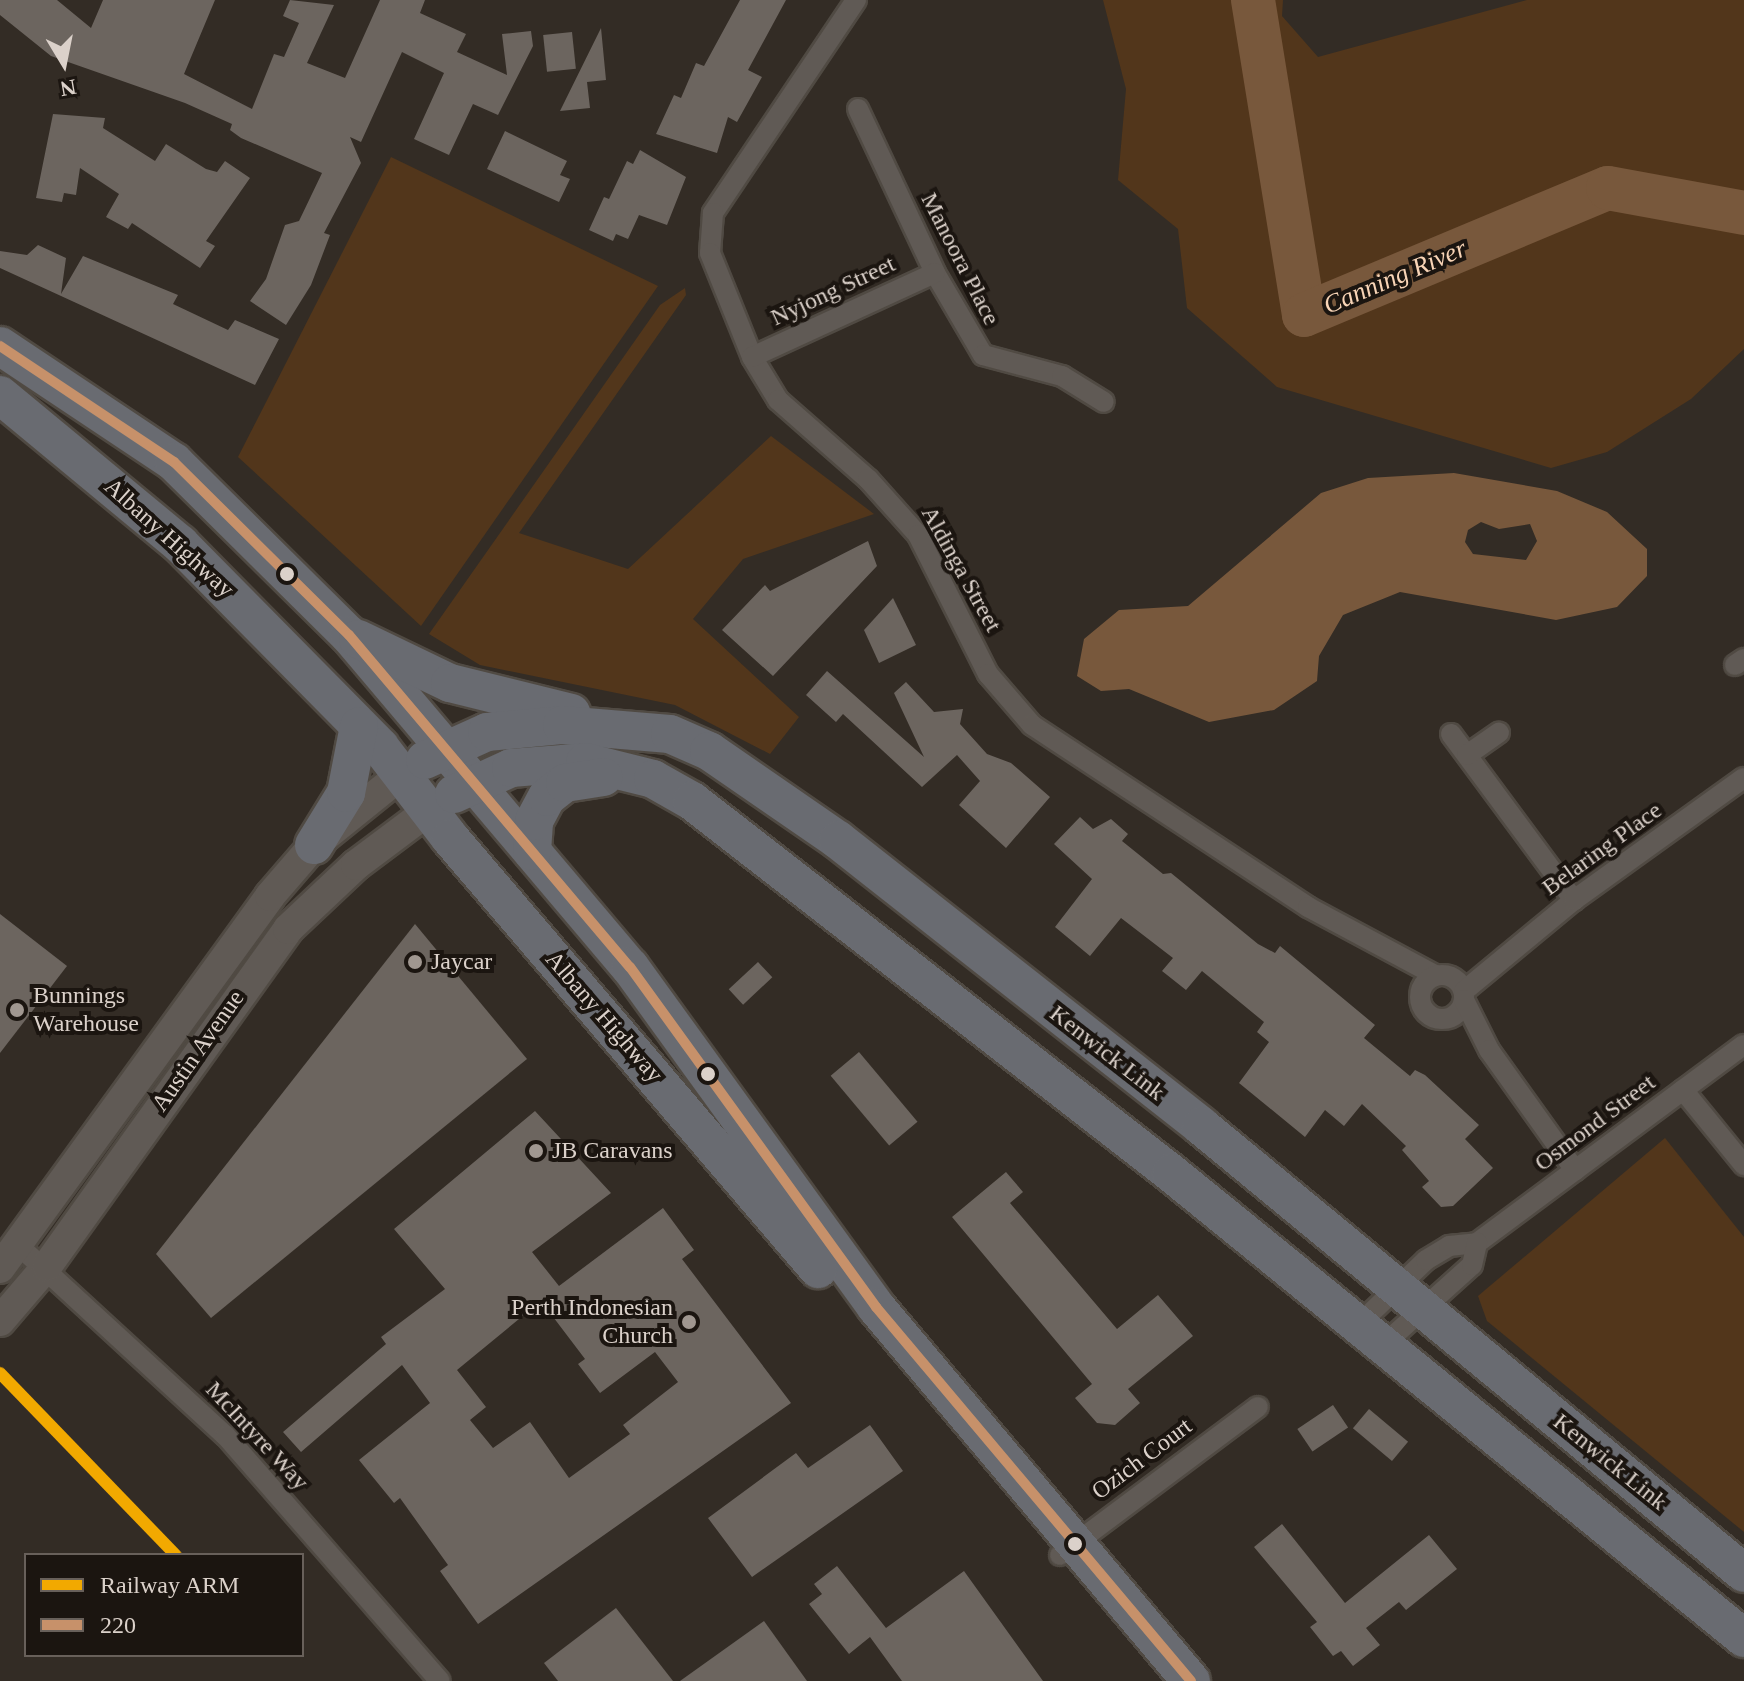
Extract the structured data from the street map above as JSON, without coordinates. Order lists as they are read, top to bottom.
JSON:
{
  "streets": {
    "highway": ["Albany Highway", "Kenwick Link"],
    "main road": ["Austin Avenue"],
    "street": [
      "Manoora Place",
      "Nyjong Street",
      "Aldinga Street",
      "Belaring Place",
      "Osmond Street",
      "McIntyre Way",
      "Ozich Court"
    ]
  },
  "crossings": [
    ["Manoora Place", "Nyjong Street"],
    ["Nyjong Street", "Aldinga Street"],
    ["Albany Highway", "Austin Avenue"],
    ["Albany Highway", "Kenwick Link"],
    ["Albany Highway", "Ozich Court"],
    ["Aldinga Street", "Belaring Place"],
    ["Austin Avenue", "Kenwick Link"],
    ["Austin Avenue", "McIntyre Way"],
    ["Kenwick Link", "Osmond Street"]
  ],
  "water": ["Canning River"],
  "places": [
    "Jaycar",
    "Bunnings Warehouse",
    "JB Caravans",
    "Perth Indonesian Church"
  ],
  "lines": ["transit line 220", "rail line ARM"],
  "legend": ["Railway ARM", "220"],
  "north": "bottom"
}
